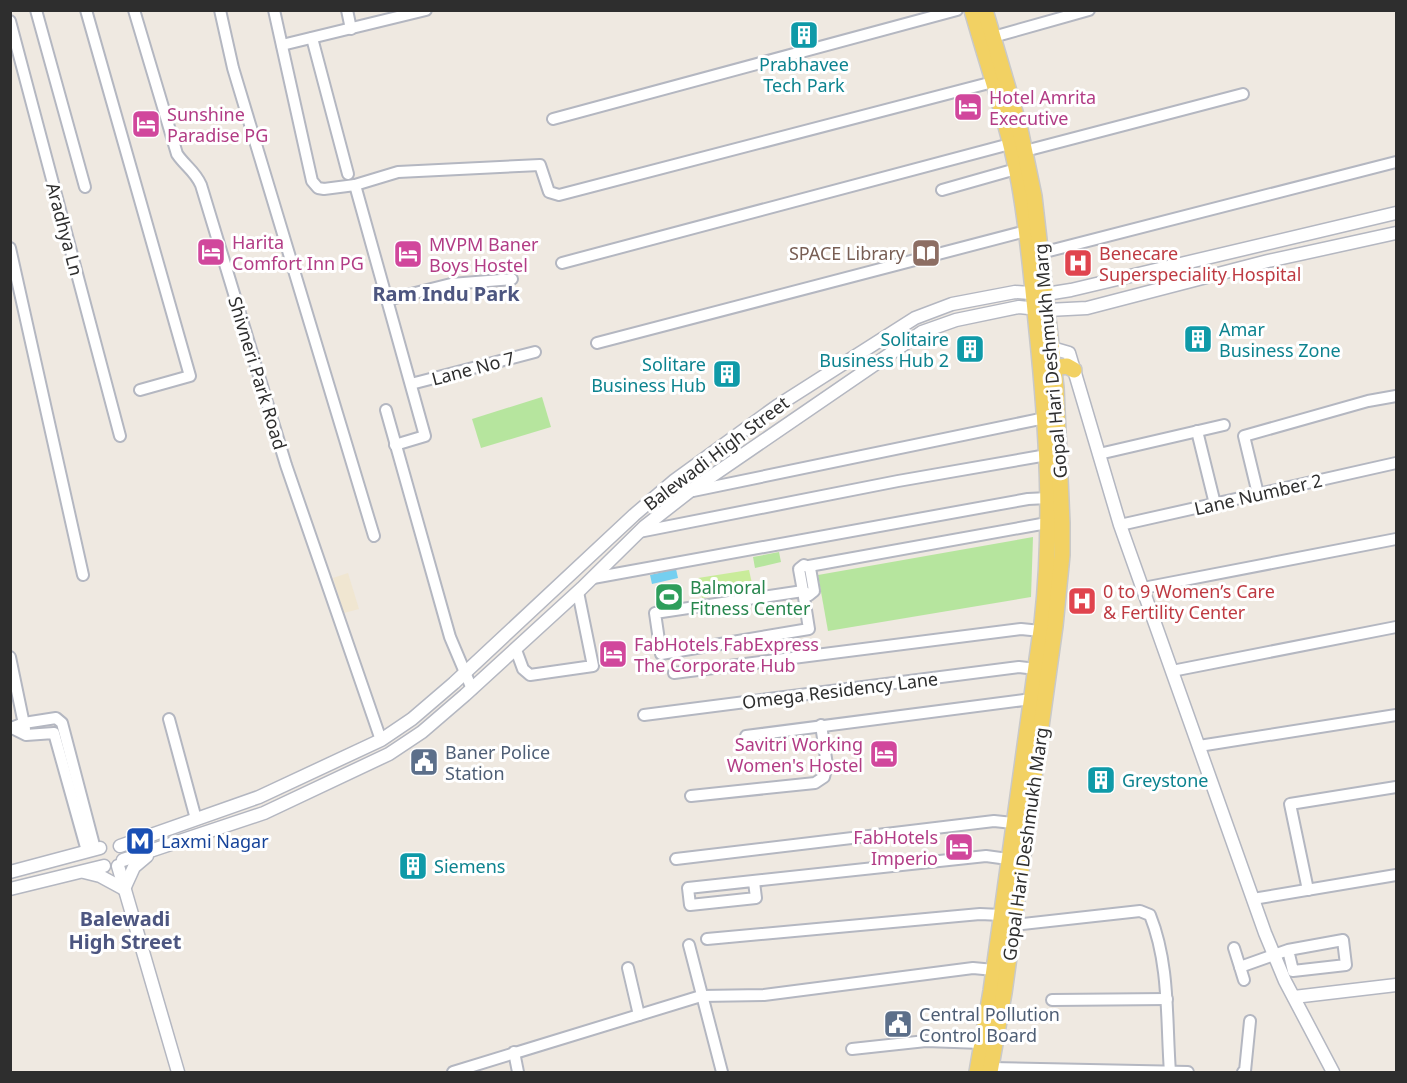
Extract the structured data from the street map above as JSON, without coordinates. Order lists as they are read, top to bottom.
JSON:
{
  "streets": {
    "main road": ["Gopal Hari Deshmukh Marg"],
    "street": [
      "Aradhya Ln",
      "Lane No 7",
      "Shivneri Park Road",
      "Balewadi High Street",
      "Lane Number 2",
      "Omega Residency Lane"
    ]
  },
  "crossings": [
    ["Gopal Hari Deshmukh Marg", "Balewadi High Street"],
    ["Gopal Hari Deshmukh Marg", "Omega Residency Lane"],
    ["Shivneri Park Road", "Balewadi High Street"]
  ],
  "districts": ["Ram Indu Park", "Balewadi High Street"],
  "places": {
    "building": [
      "Prabhavee Tech Park",
      "Amar Business Zone",
      "Solitaire Business Hub 2",
      "Solitare Business Hub",
      "Greystone",
      "Siemens"
    ],
    "hotel": [
      "Hotel Amrita Executive",
      "Sunshine Paradise PG",
      "Harita Comfort Inn PG",
      "MVPM Baner Boys Hostel",
      "FabHotels FabExpress The Corporate Hub",
      "Savitri Working Women's Hostel",
      "FabHotels Imperio"
    ],
    "library": ["SPACE Library"],
    "hospital": ["Benecare Superspeciality Hospital", "0 to 9 Women’s Care & Fertility Center"],
    "sports": ["Balmoral Fitness Center"],
    "public building": ["Baner Police Station", "Central Pollution Control Board"],
    "metro station": ["Laxmi Nagar"]
  }
}
